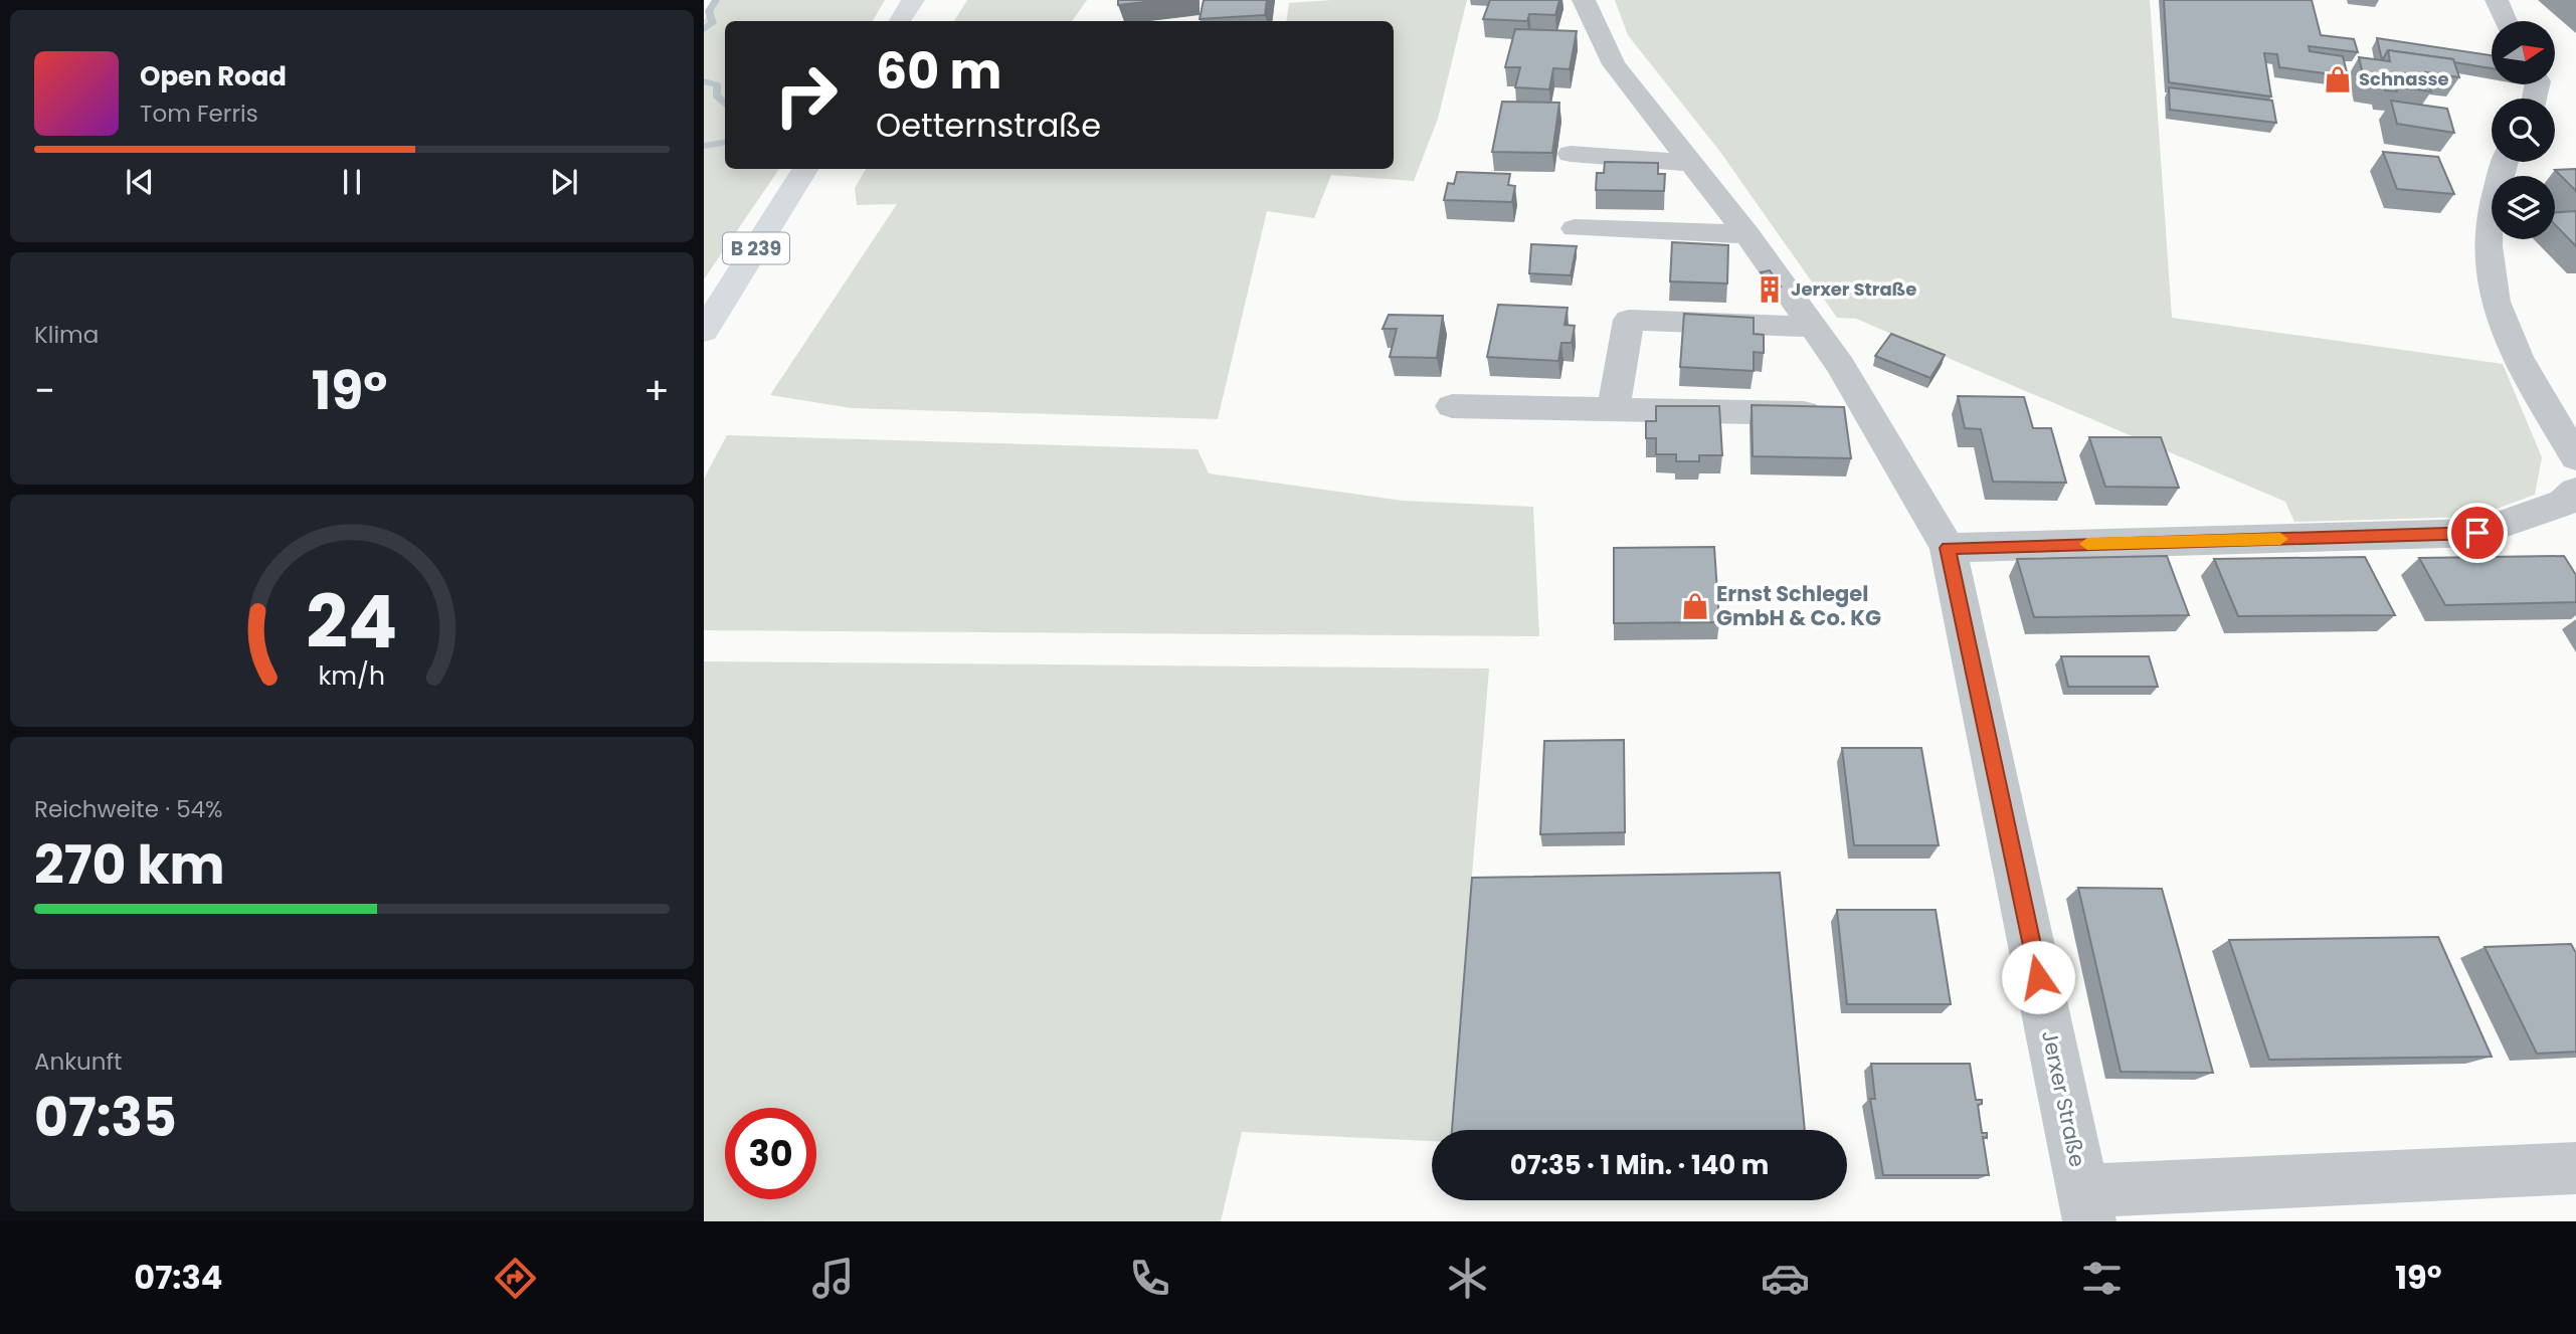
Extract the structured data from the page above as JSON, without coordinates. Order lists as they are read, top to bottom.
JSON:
{
  "streets": {
    "main road": ["B 239"],
    "street": ["Jerxer Straße"]
  },
  "places": {
    "shop": ["Schnasse", "Ernst Schlegel GmbH & Co. KG"],
    "building": ["Jerxer Straße"]
  },
  "north": "right",
  "page": {
    "turn": ["60 m", "Oetternstraße"],
    "song": ["Open Road", "Tom Ferris"],
    "tile": [
      "Klima",
      ["Reichweite · 54%", "270 km"],
      ["Ankunft", "07:35"]
    ],
    "heat": ["−", "19°", "+"],
    "limit": "30",
    "trip": "07:35 · 1 Min. · 140 m",
    "tabs": ["07:34", "19°"],
    "gauge": ["24", "km/h"]
  }
}
